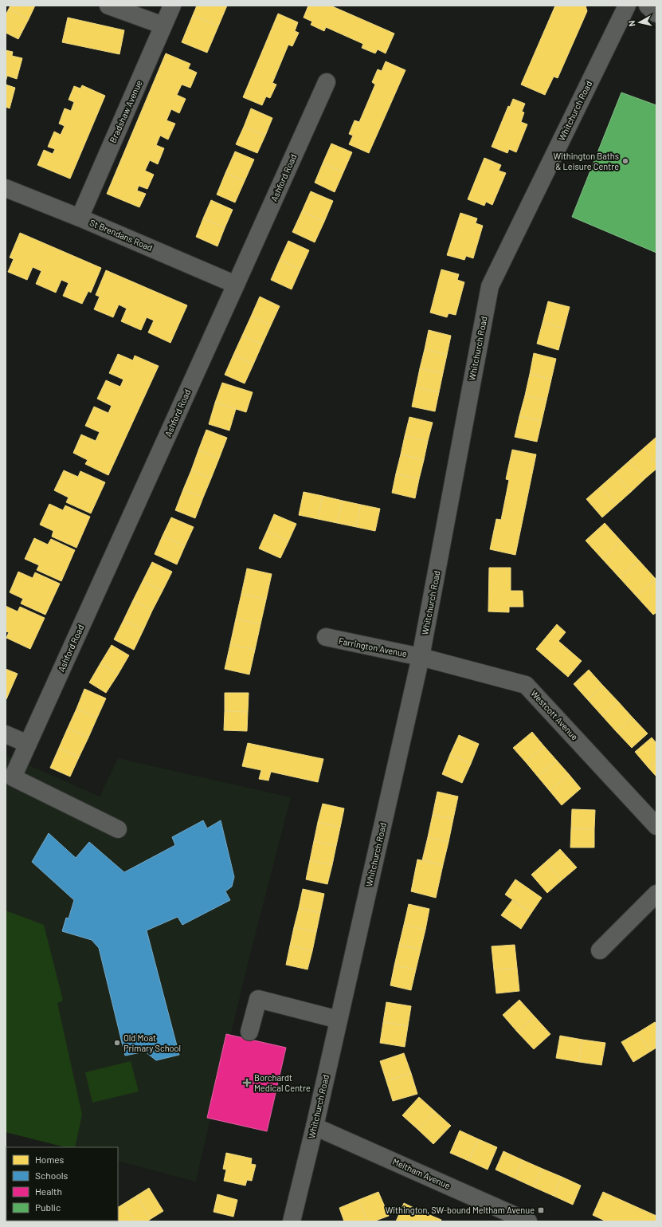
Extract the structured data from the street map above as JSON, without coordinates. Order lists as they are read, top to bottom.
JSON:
{
  "streets": {
    "street": [
      "Whitchurch Road",
      "Bradshaw Avenue",
      "Ashford Road",
      "St Brendans Road",
      "Farrington Avenue",
      "Westcott Avenue",
      "Meltham Avenue"
    ]
  },
  "crossings": [
    ["Whitchurch Road", "Farrington Avenue"],
    ["Whitchurch Road", "Westcott Avenue"],
    ["Whitchurch Road", "Meltham Avenue"],
    ["Bradshaw Avenue", "St Brendans Road"],
    ["Ashford Road", "St Brendans Road"],
    ["Farrington Avenue", "Westcott Avenue"]
  ],
  "places": {
    "other": ["Withington Baths & Leisure Centre", "Old Moat Primary School"],
    "health": ["Borchardt Medical Centre"],
    "transit": ["Withington, SW-bound Meltham Avenue"]
  },
  "legend": [
    "Homes",
    "Schools",
    "Health",
    "Public"
  ],
  "north": "left"
}
